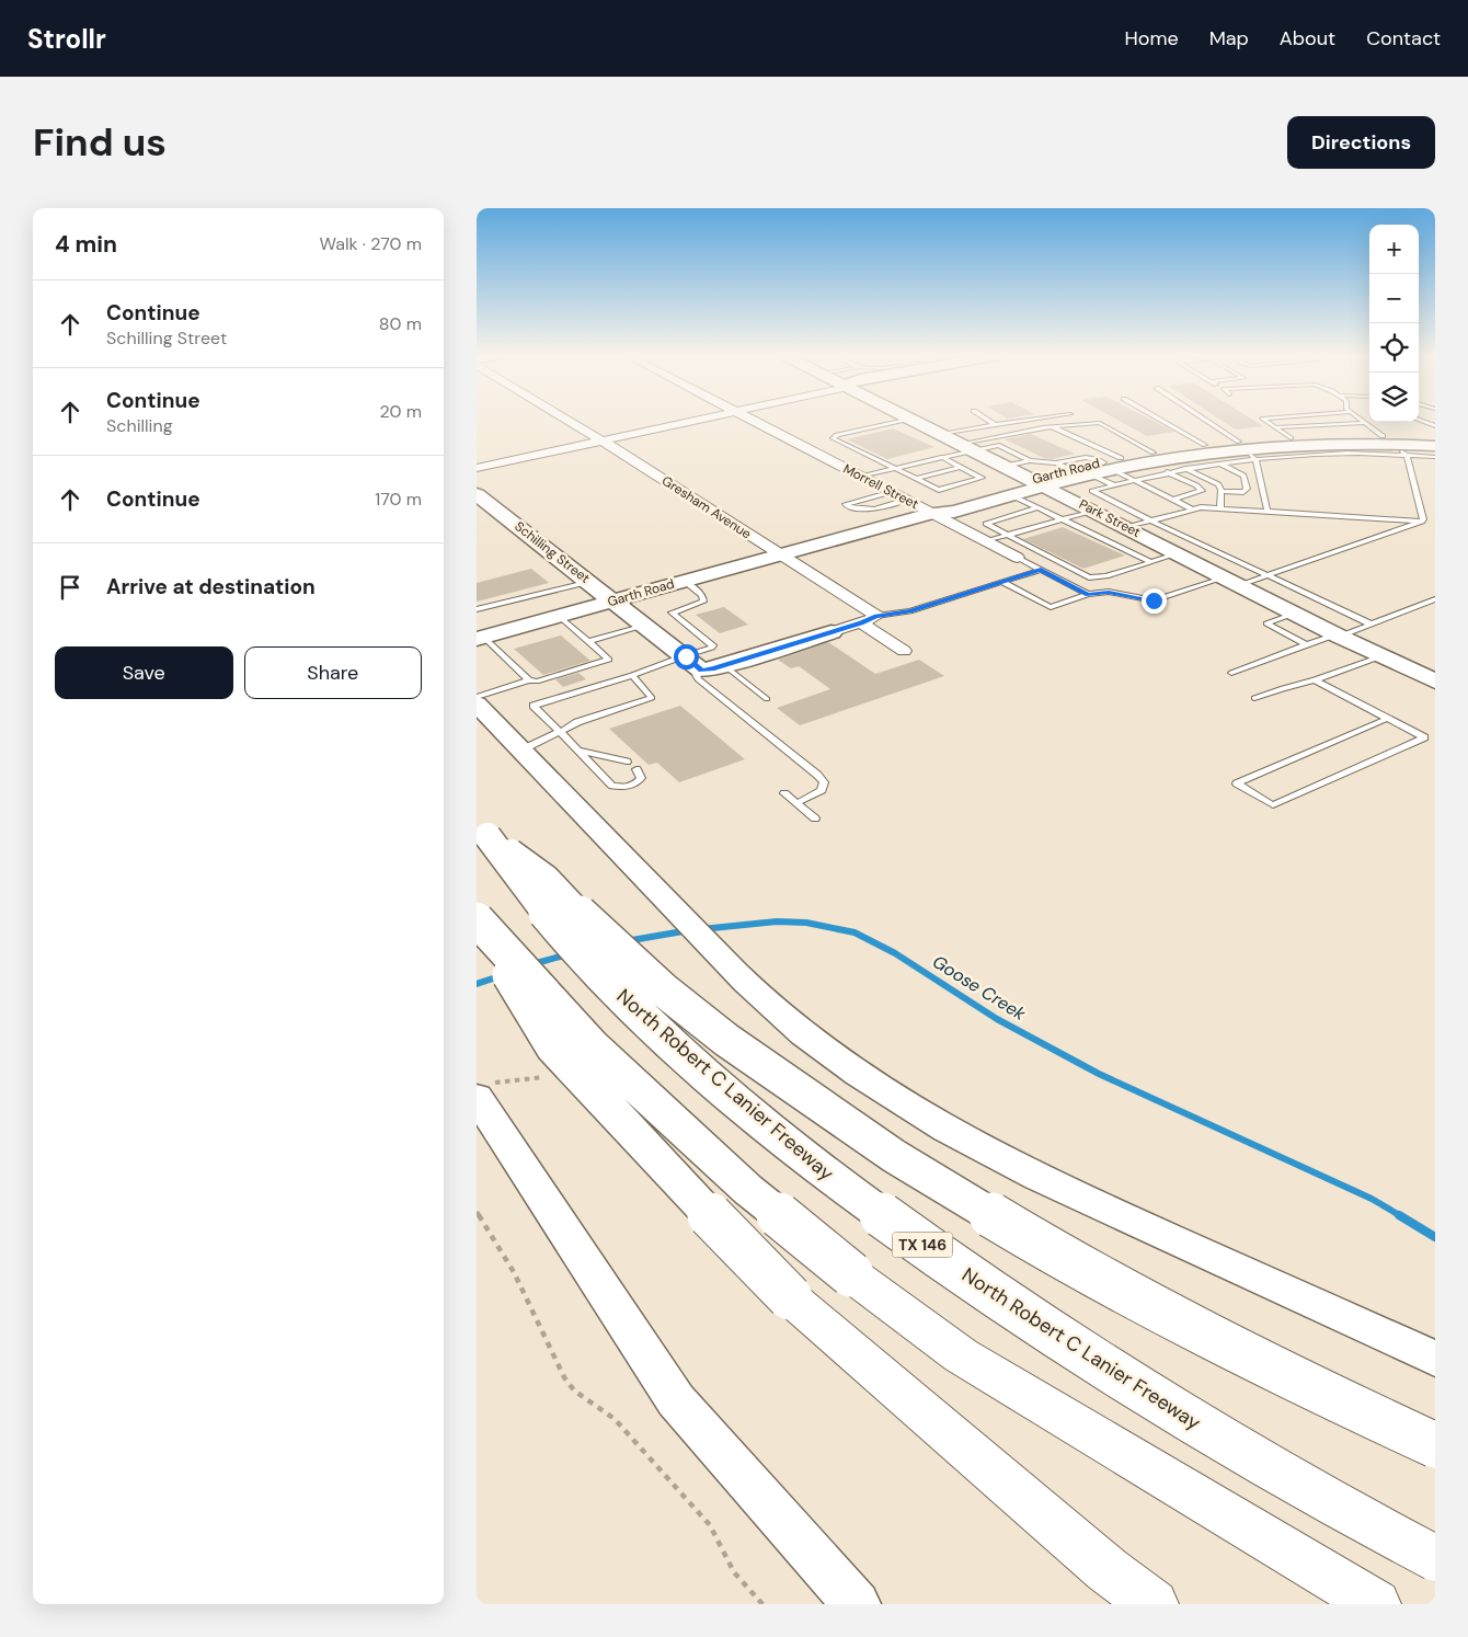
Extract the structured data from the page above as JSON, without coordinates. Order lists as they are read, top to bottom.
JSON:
{
  "streets": {
    "highway": ["North Robert C Lanier Freeway", "TX 146"],
    "main road": ["Garth Road", "Park Street", "Schilling Street"],
    "street": ["Morrell Street", "Gresham Avenue"]
  },
  "crossings": [
    ["Garth Road", "Morrell Street"],
    ["Garth Road", "Gresham Avenue"],
    ["Garth Road", "Park Street"],
    ["Garth Road", "Schilling Street"]
  ],
  "water": ["Goose Creek"],
  "page": {
    "header": "Strollr",
    "nav": [
      "Home",
      "Map",
      "About",
      "Contact"
    ],
    "buttons": [
      "Directions",
      ["Save", "Share"]
    ],
    "title": "Find us",
    "heading": ["4 min", "Walk · 270 m"],
    "map_buttons": ["+", "−"],
    "list": [
      ["Continue", "Schilling Street", "80 m"],
      ["Continue", "Schilling", "20 m"],
      ["Continue", "170 m"],
      "Arrive at destination"
    ]
  }
}
